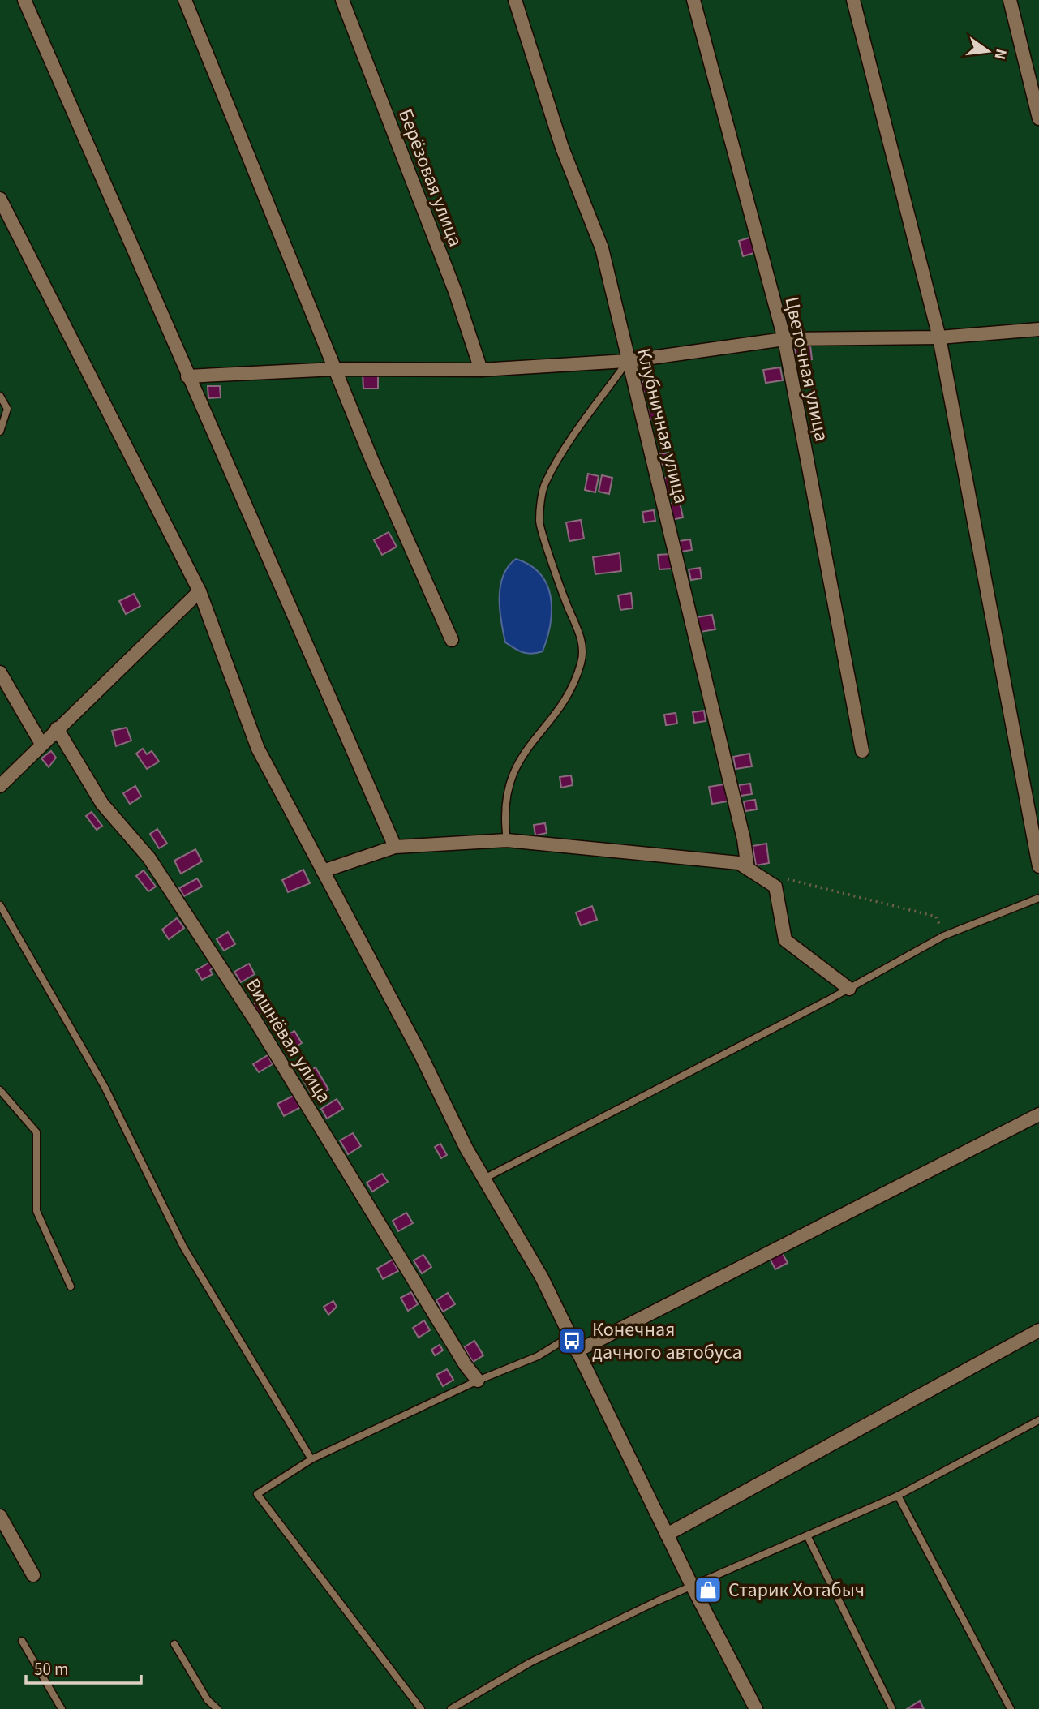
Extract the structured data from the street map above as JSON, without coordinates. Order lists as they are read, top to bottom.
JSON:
{
  "streets": {
    "street": [
      "Берёзовая улица",
      "Цветочная улица",
      "Клубничная улица",
      "Вишнёвая улица"
    ]
  },
  "places": {
    "bus stop": ["Конечная дачного автобуса"],
    "shop": ["Старик Хотабыч"]
  },
  "scale_bar": "50 m",
  "north": "right"
}
